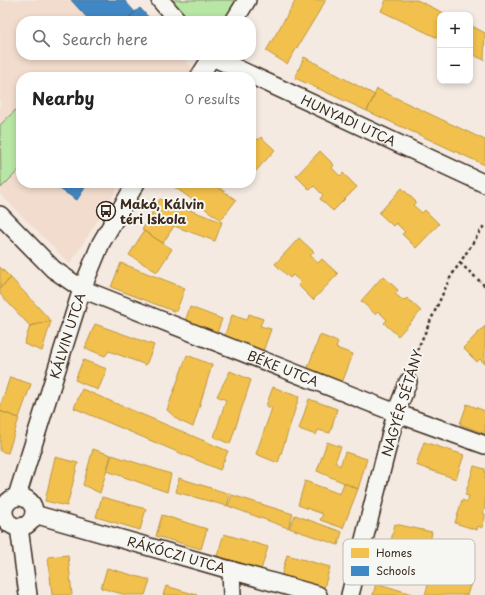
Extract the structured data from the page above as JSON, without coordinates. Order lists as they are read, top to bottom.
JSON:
{
  "streets": {
    "street": [
      "HUNYADI UTCA",
      "KÁLVIN UTCA",
      "BÉKE UTCA",
      "NAGYÉR SÉTÁNY",
      "RÁKÓCZI UTCA"
    ]
  },
  "crossings": [
    ["KÁLVIN UTCA", "BÉKE UTCA"],
    ["KÁLVIN UTCA", "RÁKÓCZI UTCA"],
    ["BÉKE UTCA", "NAGYÉR SÉTÁNY"]
  ],
  "places": {
    "bus stop": ["Makó, Kálvin téri Iskola"]
  },
  "legend": ["Homes", "Schools"],
  "page": {
    "map_buttons": ["+", "−"],
    "search": "Search here",
    "heading": ["Nearby", "0 results"]
  }
}
